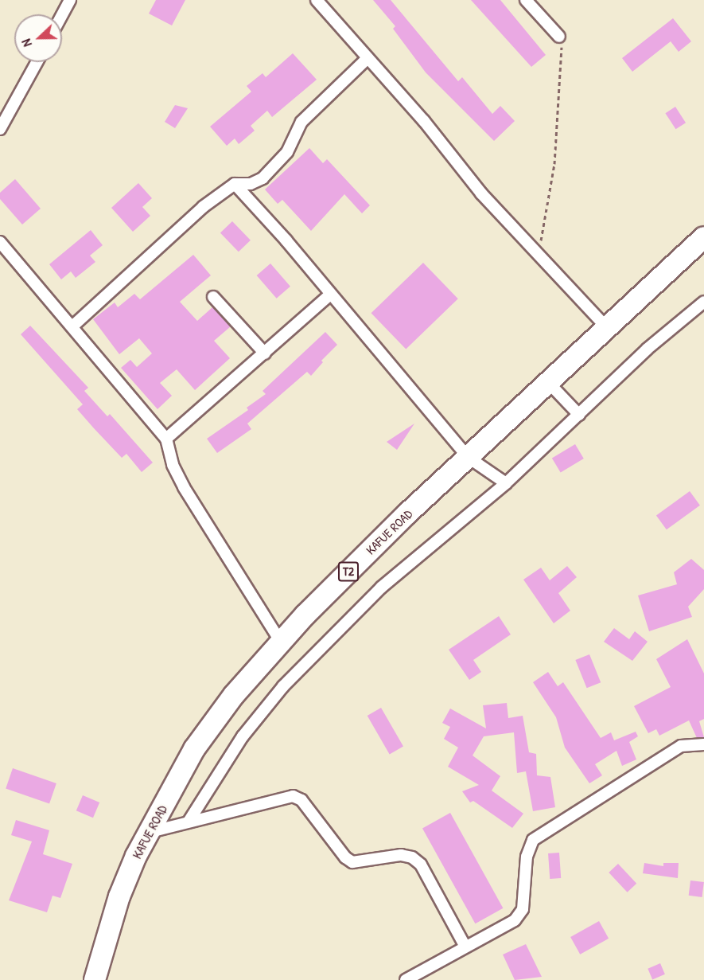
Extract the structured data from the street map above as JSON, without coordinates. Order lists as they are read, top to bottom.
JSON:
{
  "streets": {
    "highway": ["KAFUE ROAD", "T2"]
  },
  "north": "left"
}
